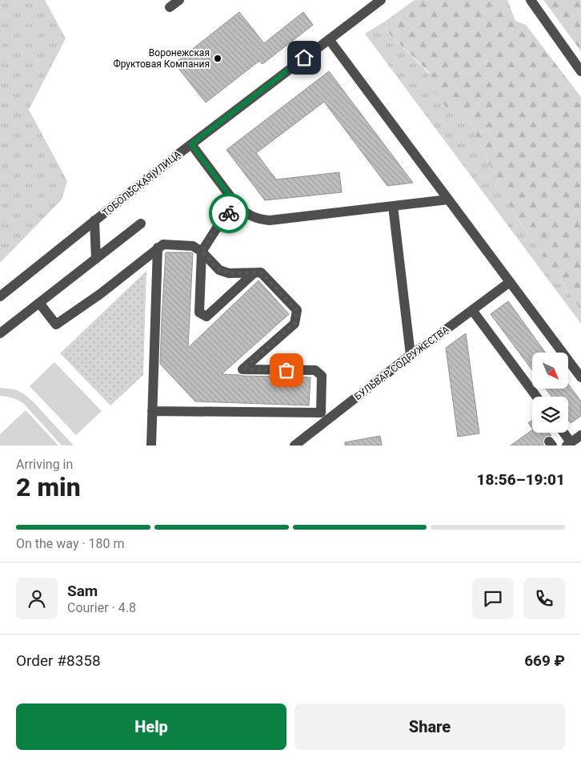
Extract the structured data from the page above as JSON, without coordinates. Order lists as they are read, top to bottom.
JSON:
{
  "streets": {
    "street": ["ТОБОЛЬСКАЯ УЛИЦА", "БУЛЬВАР СОДРУЖЕСТВА"]
  },
  "places": ["Воронежская Фруктовая Компания"],
  "north": "bottom right",
  "page": {
    "heading": ["2 min", "Arriving in", "18:56–19:01"],
    "panel": [
      "Sam",
      "Courier · 4.8",
      "Order #8358",
      "669 ₽"
    ],
    "bar": "On the way · 180 m",
    "buttons": ["Help", "Share"]
  }
}
